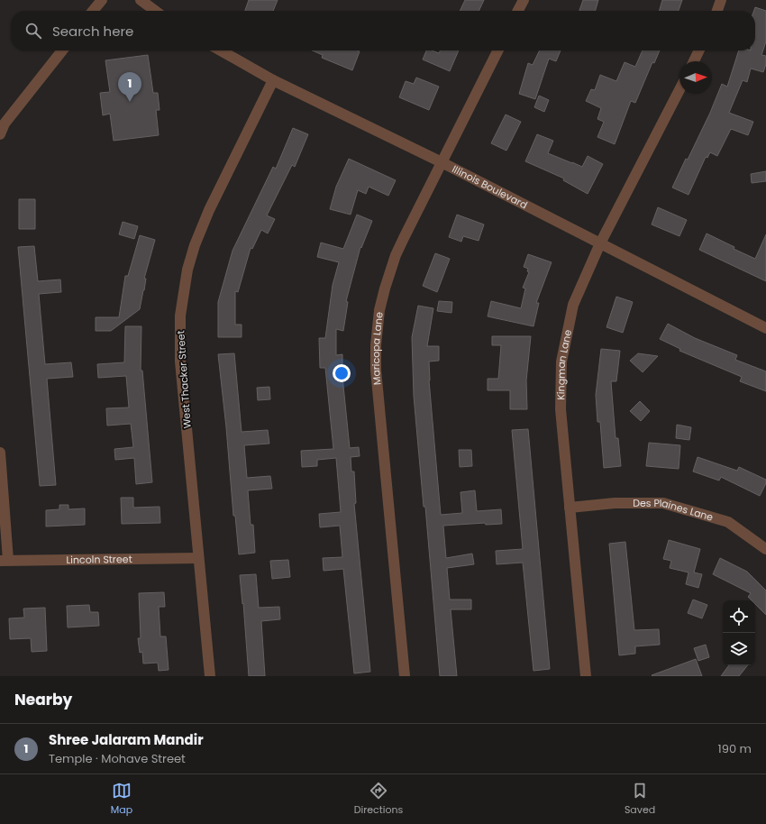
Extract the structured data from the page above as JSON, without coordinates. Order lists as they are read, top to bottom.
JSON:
{
  "streets": {
    "street": [
      "Illinois Boulevard",
      "Maricopa Lane",
      "Kingman Lane",
      "West Thacker Street",
      "Des Plaines Lane",
      "Lincoln Street"
    ]
  },
  "crossings": [
    ["Illinois Boulevard", "Maricopa Lane"],
    ["Illinois Boulevard", "Kingman Lane"],
    ["Illinois Boulevard", "West Thacker Street"],
    ["Kingman Lane", "Des Plaines Lane"],
    ["West Thacker Street", "Lincoln Street"]
  ],
  "north": "right",
  "page": {
    "search": "Search here",
    "pins": "1",
    "heading": "Nearby",
    "list": [
      {
        "mark": "1",
        "name": "Shree Jalaram Mandir",
        "note": "Temple · Mohave Street",
        "value": "190 m"
      }
    ],
    "nav": ["Map", "Directions", "Saved"]
  }
}
